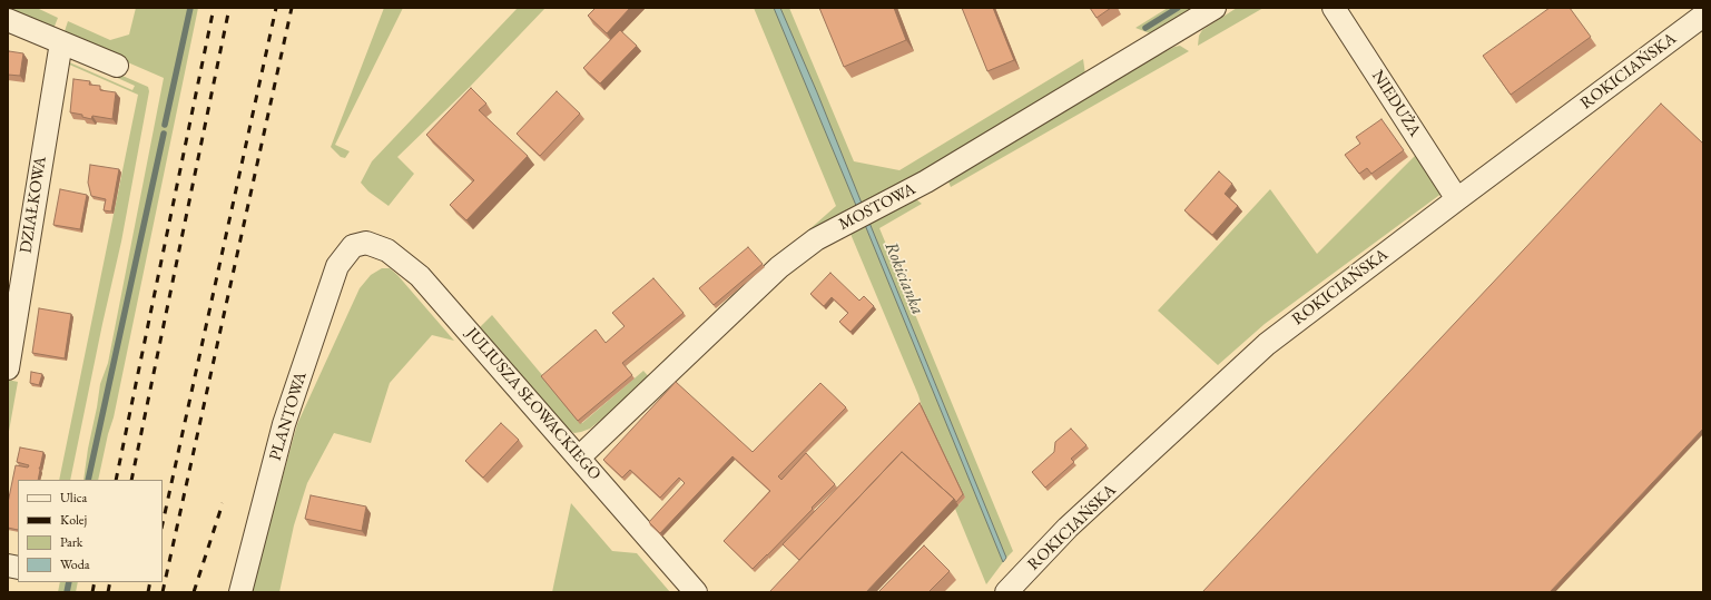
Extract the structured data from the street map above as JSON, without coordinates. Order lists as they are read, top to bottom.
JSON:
{
  "streets": {
    "street": [
      "ROKICIAŃSKA",
      "NIEDUŻA",
      "DZIAŁKOWA",
      "MOSTOWA",
      "JULIUSZA SŁOWACKIEGO",
      "PLANTOWA"
    ]
  },
  "crossings": [
    ["ROKICIAŃSKA", "NIEDUŻA"],
    ["MOSTOWA", "JULIUSZA SŁOWACKIEGO"],
    ["JULIUSZA SŁOWACKIEGO", "PLANTOWA"]
  ],
  "water": ["Rokicianka"],
  "legend": [
    "Ulica",
    "Kolej",
    "Park",
    "Woda"
  ]
}
